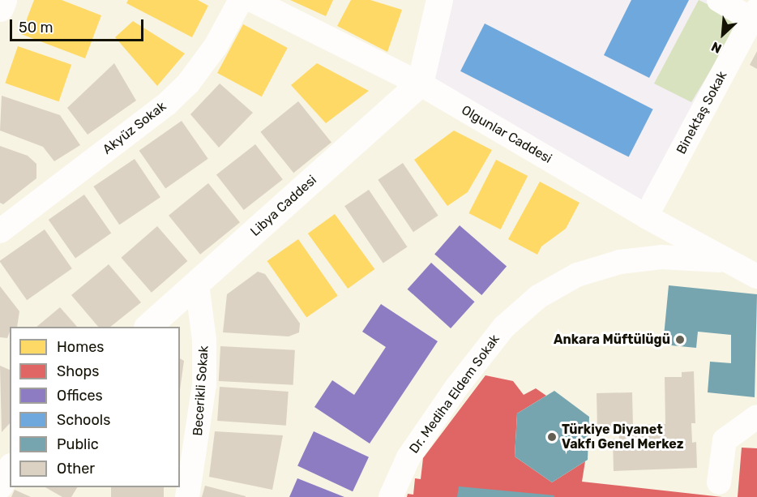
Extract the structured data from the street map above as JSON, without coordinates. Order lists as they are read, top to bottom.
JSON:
{
  "streets": {
    "main road": ["Libya Caddesi"],
    "street": [
      "Binektaş Sokak",
      "Akyüz Sokak",
      "Olgunlar Caddesi",
      "Becerikli Sokak",
      "Dr. Mediha Eldem Sokak"
    ]
  },
  "crossings": [
    ["Binektaş Sokak", "Olgunlar Caddesi"],
    ["Olgunlar Caddesi", "Libya Caddesi"],
    ["Olgunlar Caddesi", "Dr. Mediha Eldem Sokak"],
    ["Libya Caddesi", "Becerikli Sokak"]
  ],
  "places": ["Ankara Müftülügü", "Türkiye Diyanet Vakfı Genel Merkez"],
  "legend": [
    "Homes",
    "Shops",
    "Offices",
    "Schools",
    "Public",
    "Other"
  ],
  "scale_bar": "50 m",
  "north": "bottom left"
}
